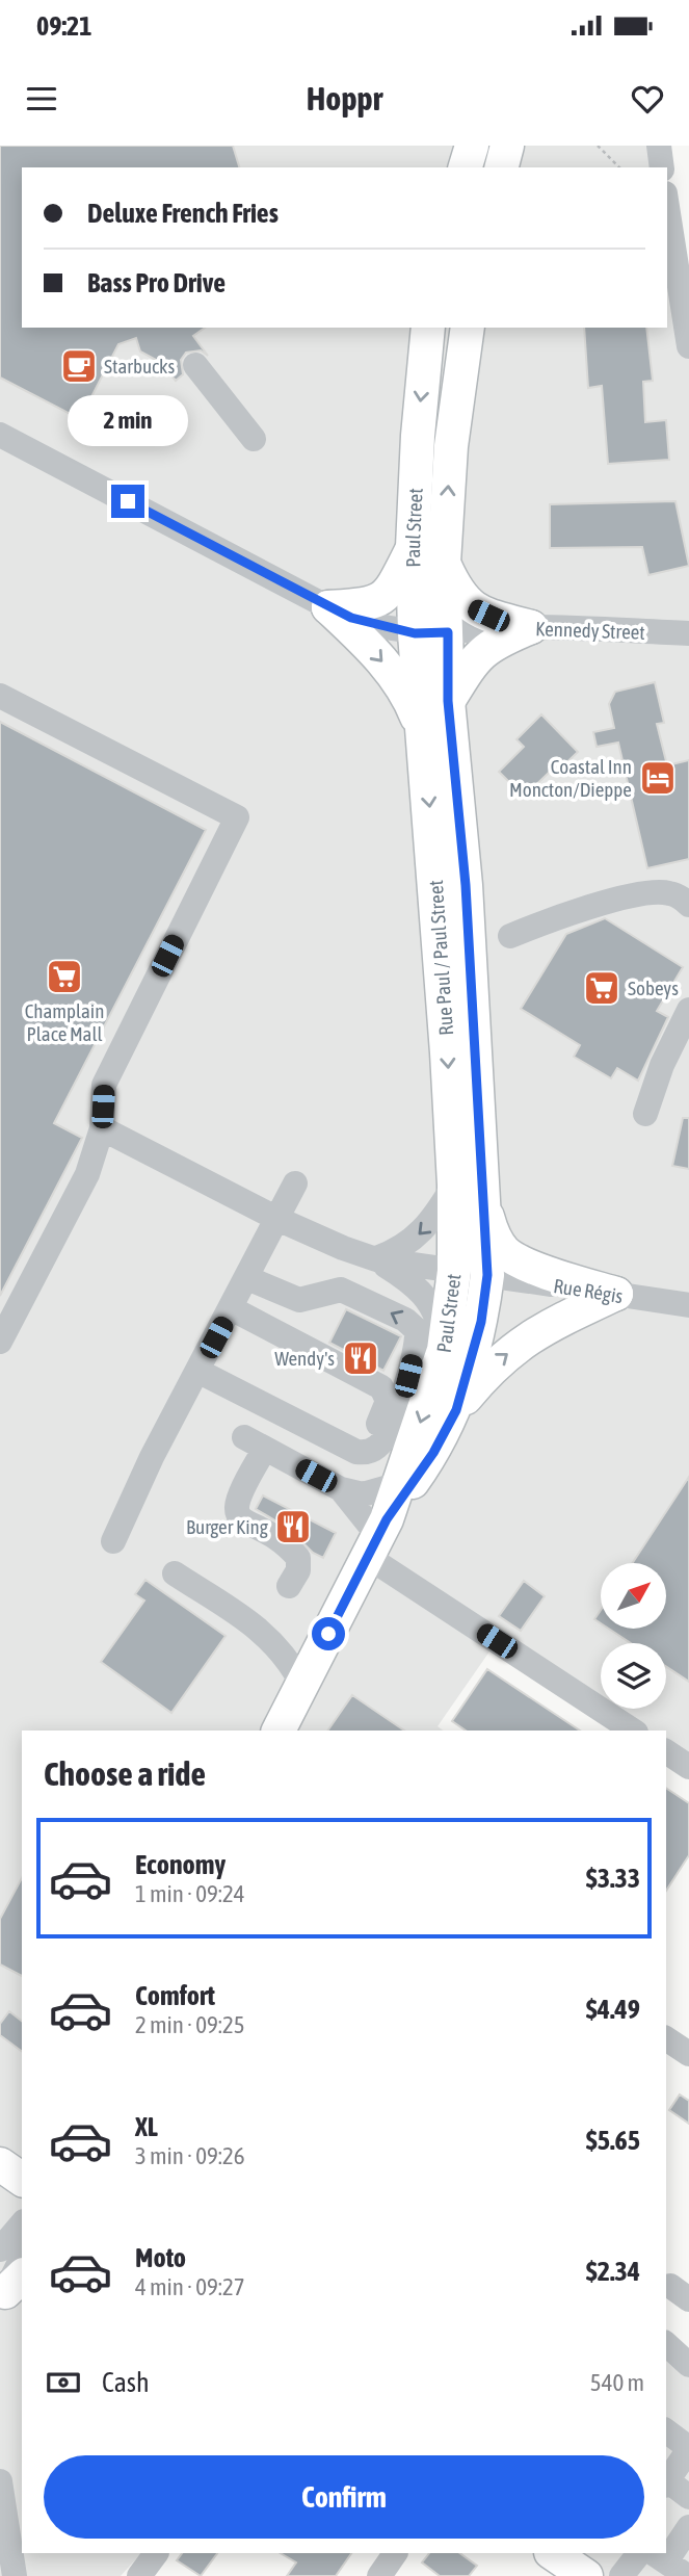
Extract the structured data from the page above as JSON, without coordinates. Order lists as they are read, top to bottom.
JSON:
{
  "streets": {
    "main road": ["Paul Street", "Rue Paul / Paul Street"],
    "street": ["Kennedy Street", "Rue Régis"]
  },
  "crossings": [
    ["Paul Street", "Kennedy Street"],
    ["Paul Street", "Rue Paul / Paul Street"],
    ["Paul Street", "Rue Régis"]
  ],
  "one_way": ["Rue Paul / Paul Street"],
  "places": {
    "cafe": ["Starbucks"],
    "hotel": ["Coastal Inn Moncton/Dieppe"],
    "supermarket": ["Champlain Place Mall", "Sobeys"],
    "restaurant": ["Wendy's", "Burger King"]
  },
  "north": "top right",
  "page": {
    "status": "09:21",
    "header": "Hoppr",
    "banner": ["Deluxe French Fries", "Bass Pro Drive"],
    "bubble": "2 min",
    "heading": "Choose a ride",
    "list": [
      {
        "name": "Economy",
        "note": "1 min · 09:24",
        "value": "$3.33"
      },
      {
        "name": "Comfort",
        "note": "2 min · 09:25",
        "value": "$4.49"
      },
      {
        "name": "XL",
        "note": "3 min · 09:26",
        "value": "$5.65"
      },
      {
        "name": "Moto",
        "note": "4 min · 09:27",
        "value": "$2.34"
      }
    ],
    "pay": ["Cash", "540 m"],
    "buttons": "Confirm"
  }
}
